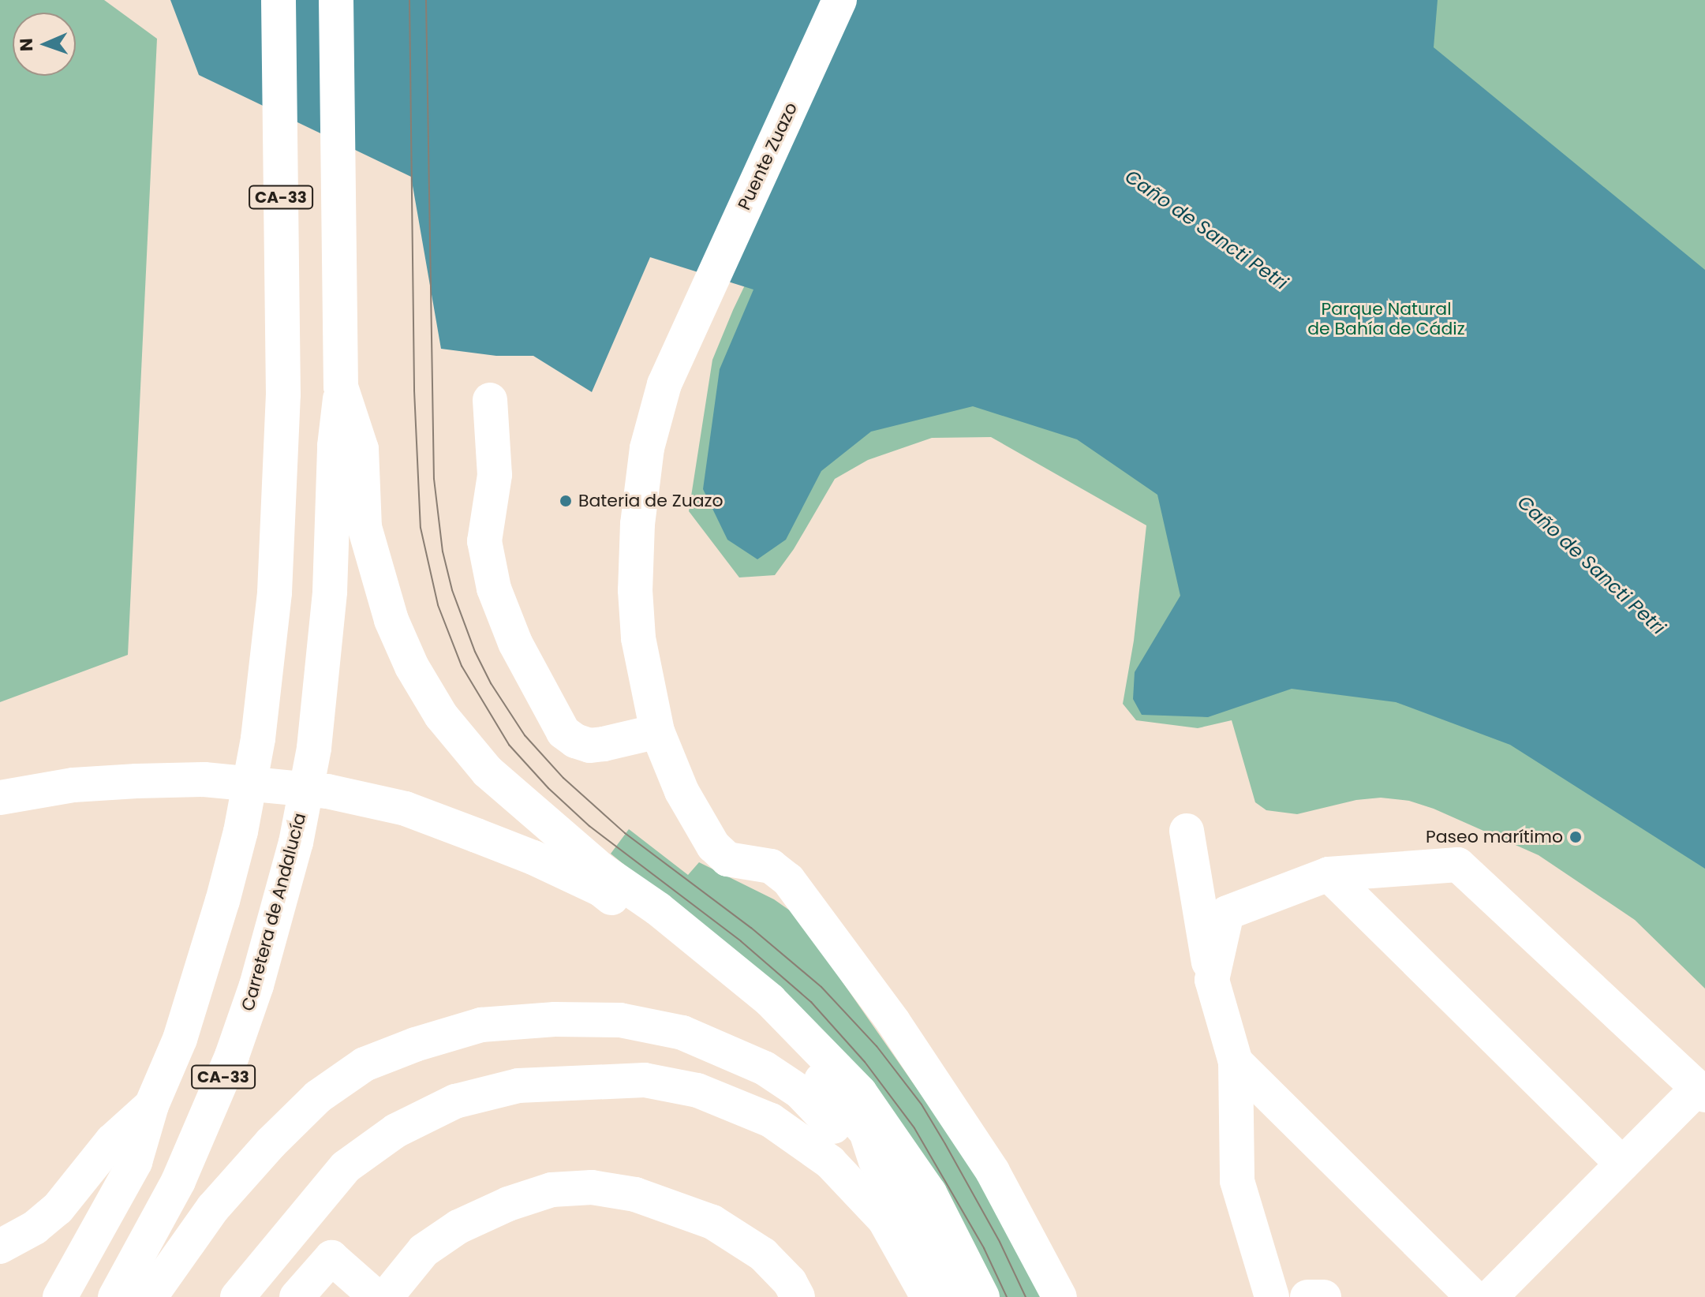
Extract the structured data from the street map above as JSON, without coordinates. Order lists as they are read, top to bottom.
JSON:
{
  "streets": {
    "main road": ["Puente Zuazo", "CA-33", "Carretera de Andalucía"]
  },
  "crossings": [
    ["CA-33", "Carretera de Andalucía"]
  ],
  "water": ["Caño de Sancti Petri"],
  "parks": ["Parque Natural de Bahía de Cádiz"],
  "places": ["Bateria de Zuazo", "Paseo marítimo"],
  "north": "left"
}
